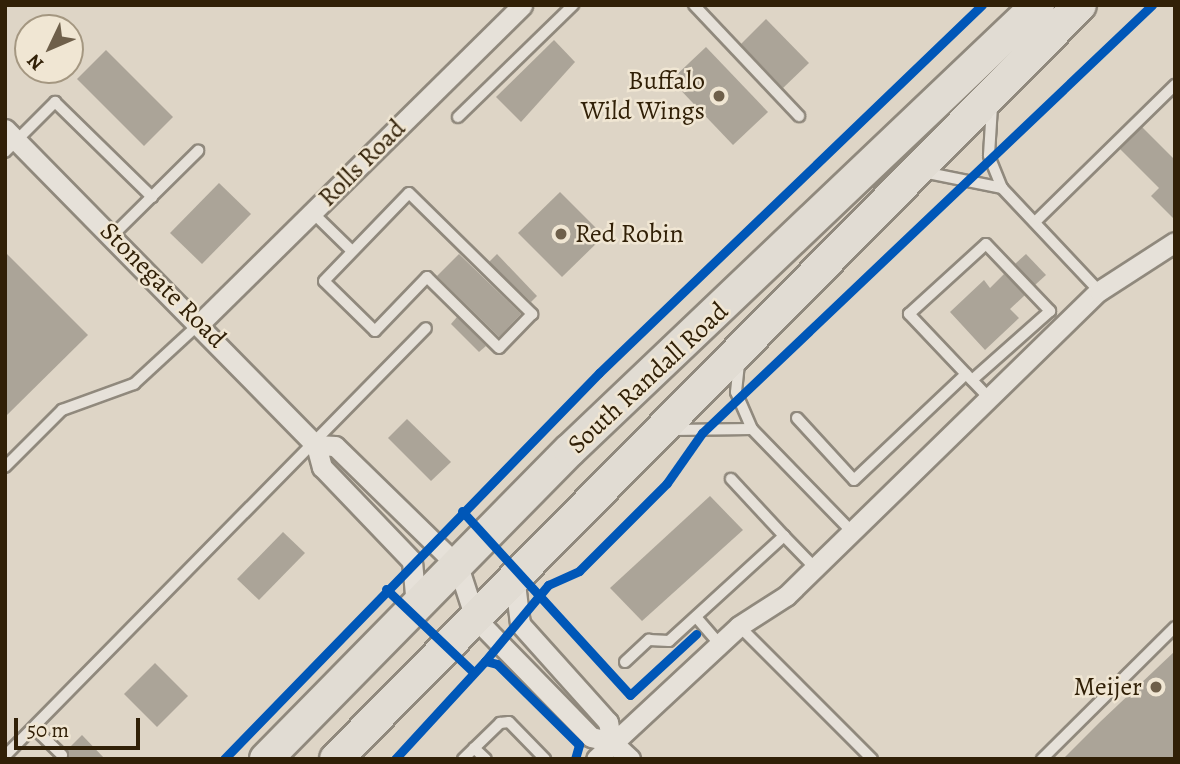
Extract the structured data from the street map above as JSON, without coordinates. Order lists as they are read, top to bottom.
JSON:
{
  "streets": {
    "main road": ["South Randall Road"],
    "street": ["Rolls Road", "Stonegate Road"]
  },
  "crossings": [
    ["Rolls Road", "Stonegate Road"],
    ["Stonegate Road", "South Randall Road"]
  ],
  "places": ["Buffalo Wild Wings", "Red Robin", "Meijer"],
  "scale_bar": "50 m",
  "north": "bottom left"
}
